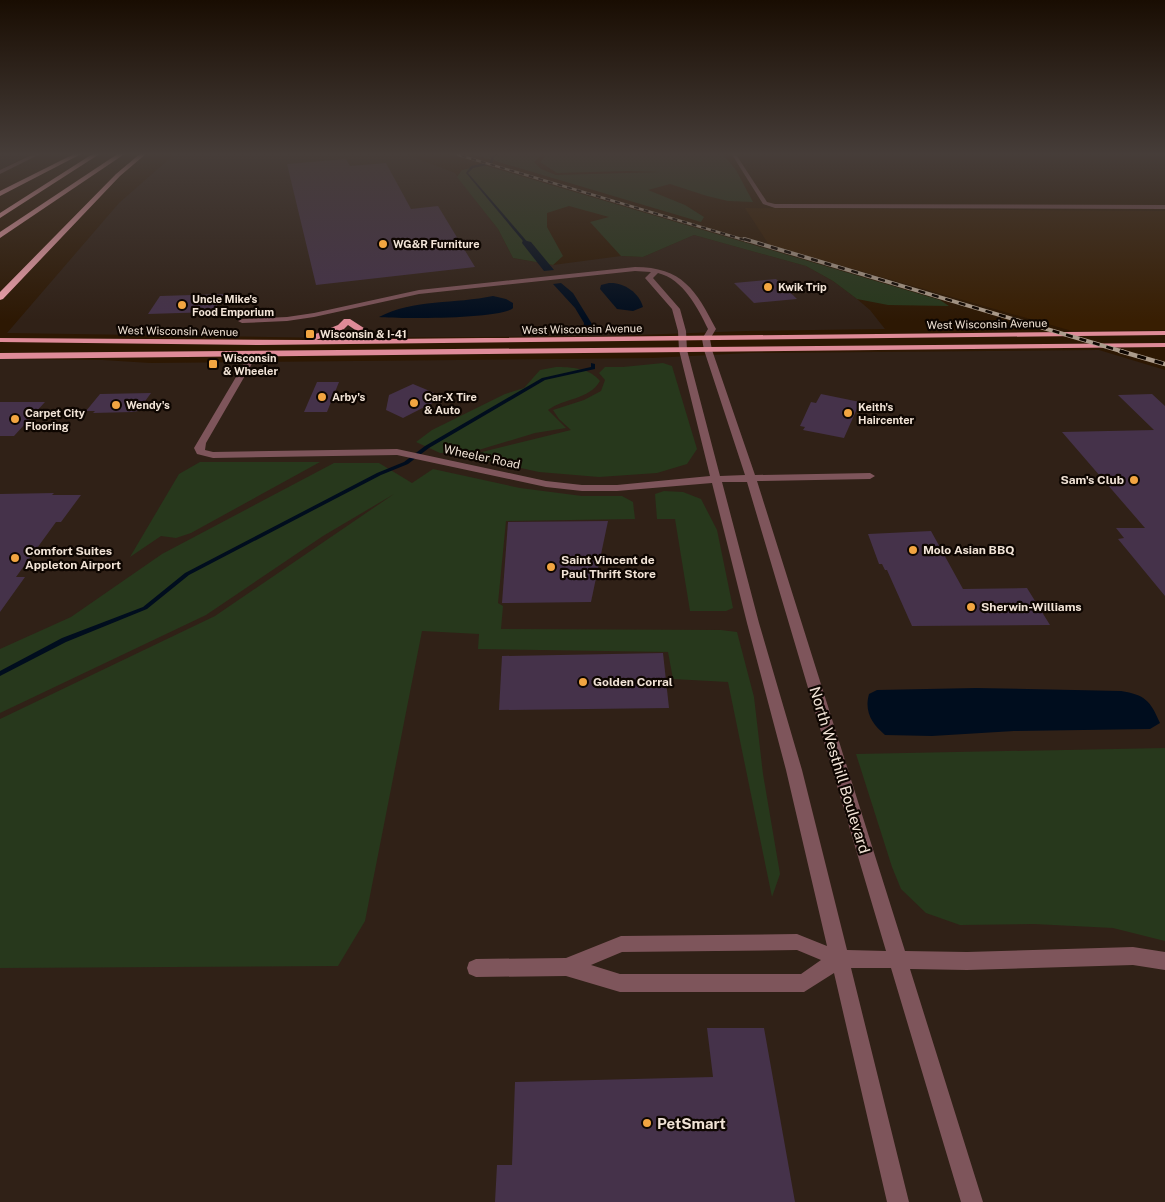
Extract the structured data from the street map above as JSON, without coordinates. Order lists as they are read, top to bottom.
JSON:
{
  "streets": {
    "main road": ["West Wisconsin Avenue"],
    "street": ["Wheeler Road", "North Westhill Boulevard"]
  },
  "crossings": [
    ["West Wisconsin Avenue", "Wheeler Road"],
    ["West Wisconsin Avenue", "North Westhill Boulevard"],
    ["Wheeler Road", "North Westhill Boulevard"]
  ],
  "places": {
    "other": [
      "WG&R Furniture",
      "Kwik Trip",
      "Uncle Mike's Food Emporium",
      "Arby's",
      "Car-X Tire & Auto",
      "Wendy's",
      "Keith's Haircenter",
      "Carpet City Flooring",
      "Sam's Club",
      "Molo Asian BBQ",
      "Comfort Suites Appleton Airport",
      "Saint Vincent de Paul Thrift Store",
      "Sherwin-Williams",
      "Golden Corral",
      "PetSmart"
    ],
    "transit": ["Wisconsin & I-41", "Wisconsin & Wheeler"]
  }
}
